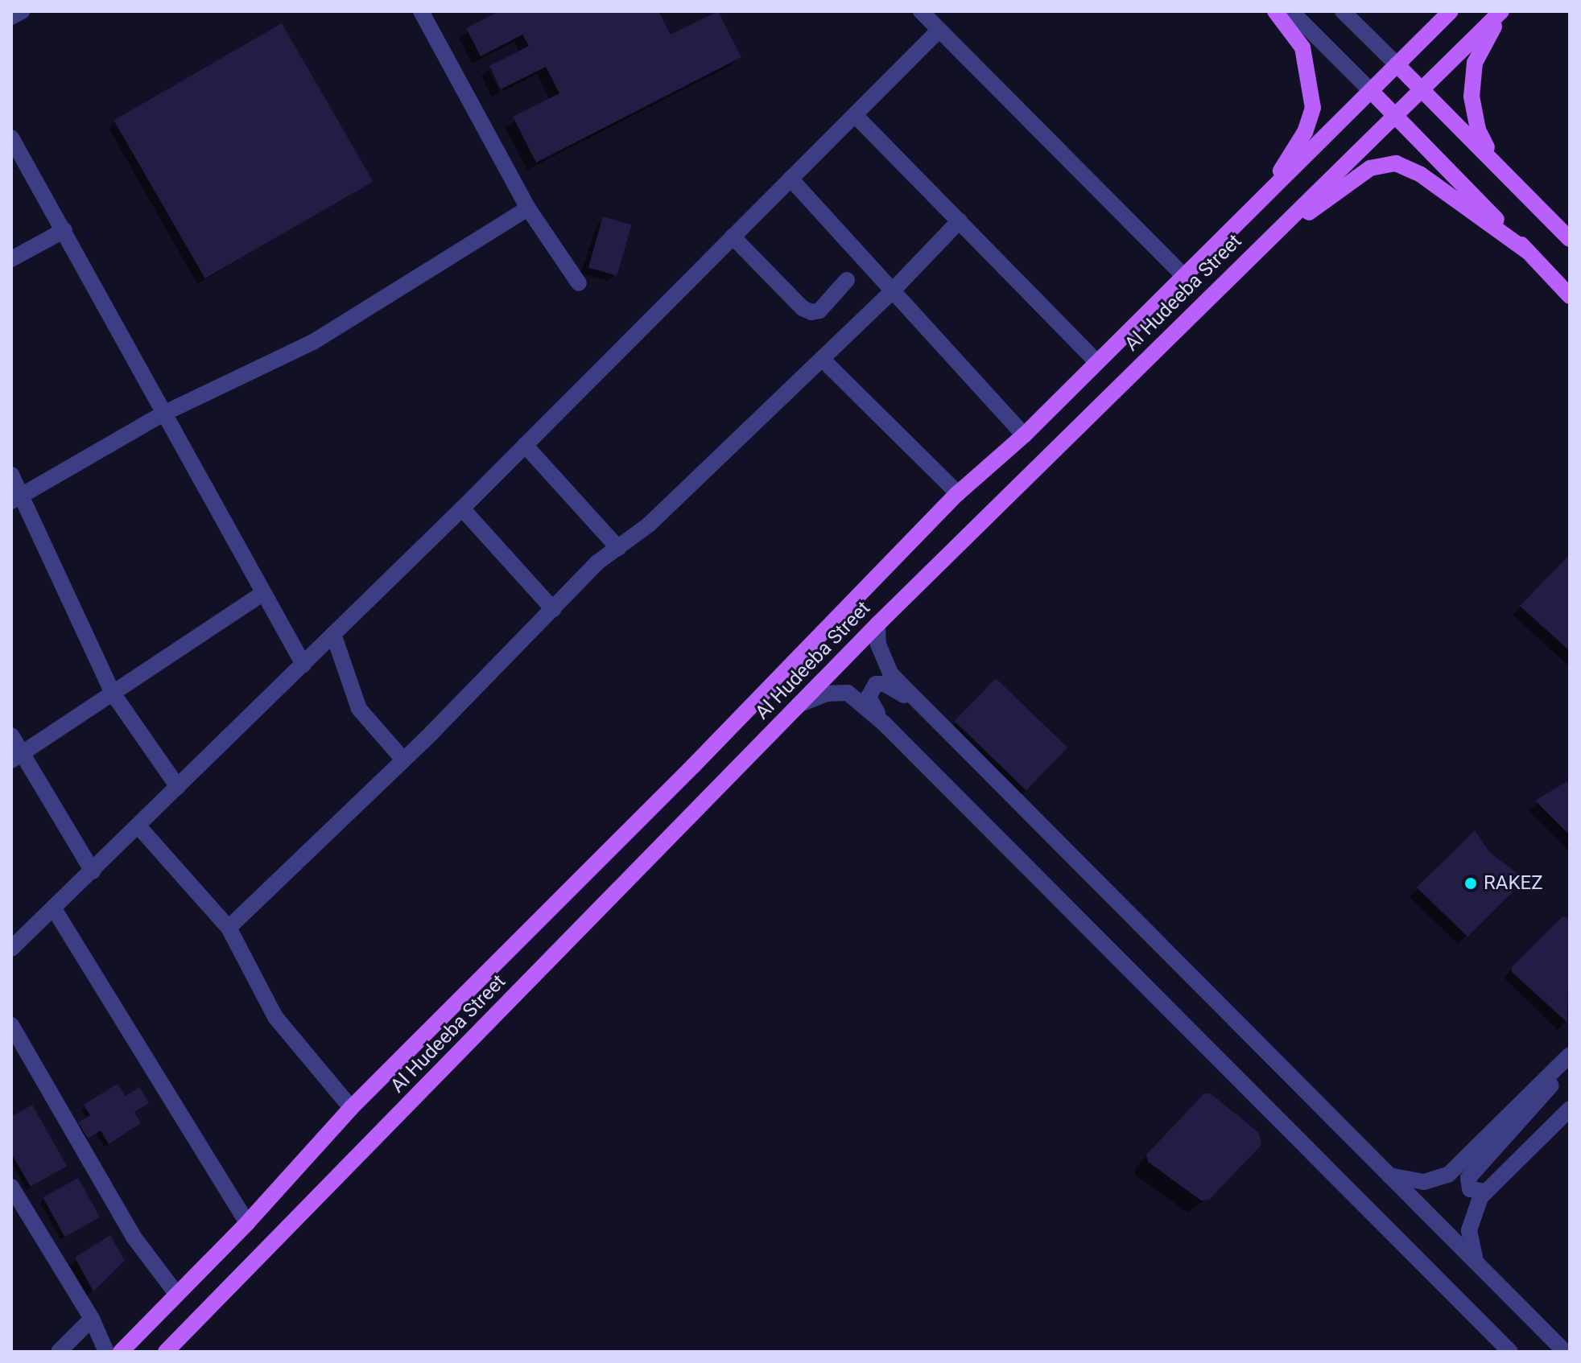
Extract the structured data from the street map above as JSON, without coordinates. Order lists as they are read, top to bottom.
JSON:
{
  "streets": {
    "main road": ["Al Hudeeba Street"]
  },
  "places": ["RAKEZ"]
}
